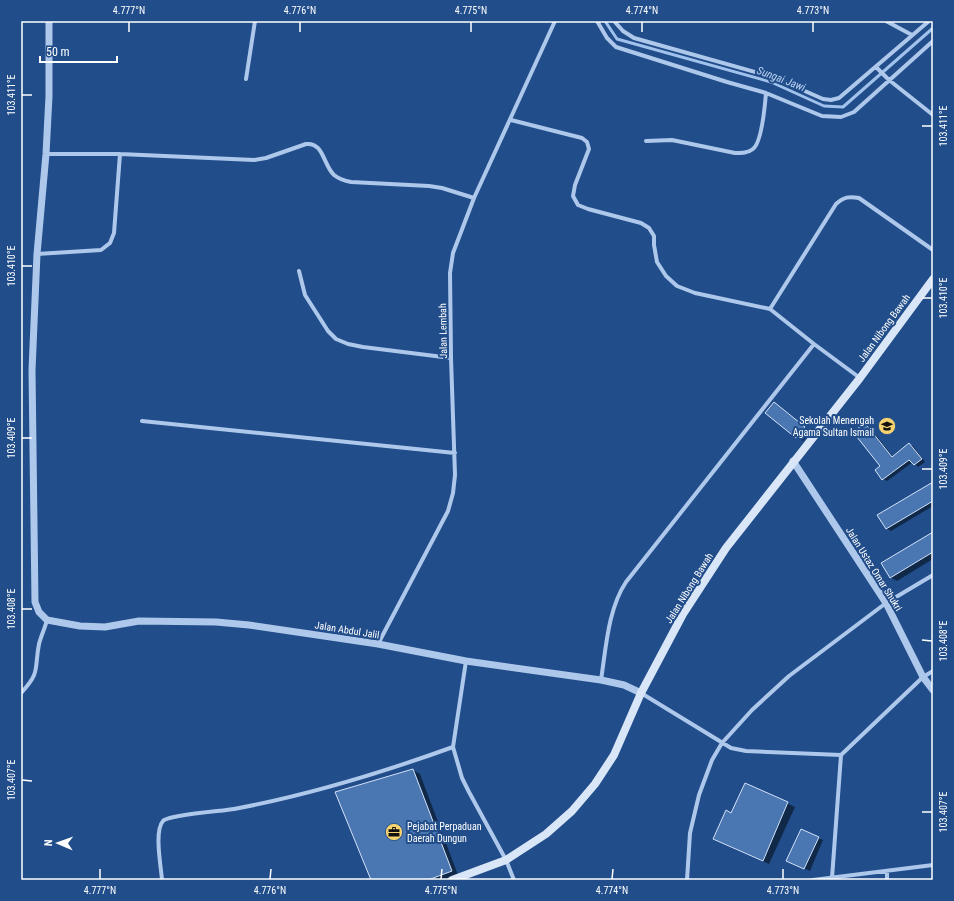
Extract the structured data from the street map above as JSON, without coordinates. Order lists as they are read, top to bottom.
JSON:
{
  "streets": {
    "main road": ["Jalan Nibong Bawah"],
    "street": ["Jalan Lembah", "Jalan Ustaz Omar Shukri", "Jalan Abdul Jalil"]
  },
  "crossings": [
    ["Jalan Nibong Bawah", "Jalan Ustaz Omar Shukri"],
    ["Jalan Nibong Bawah", "Jalan Abdul Jalil"],
    ["Jalan Lembah", "Jalan Abdul Jalil"]
  ],
  "water": ["Sungai Jawi"],
  "places": {
    "school or university": ["Sekolah Menengah Agama Sultan Ismail"],
    "office": ["Pejabat Perpaduan Daerah Dungun"]
  },
  "scale_bar": "50 m",
  "north": "left",
  "coordinates": [
    "4.777°N",
    "4.776°N",
    "4.775°N",
    "4.774°N",
    "4.773°N",
    "103.411°E",
    "103.410°E",
    "103.409°E",
    "103.408°E",
    "103.407°E"
  ]
}
